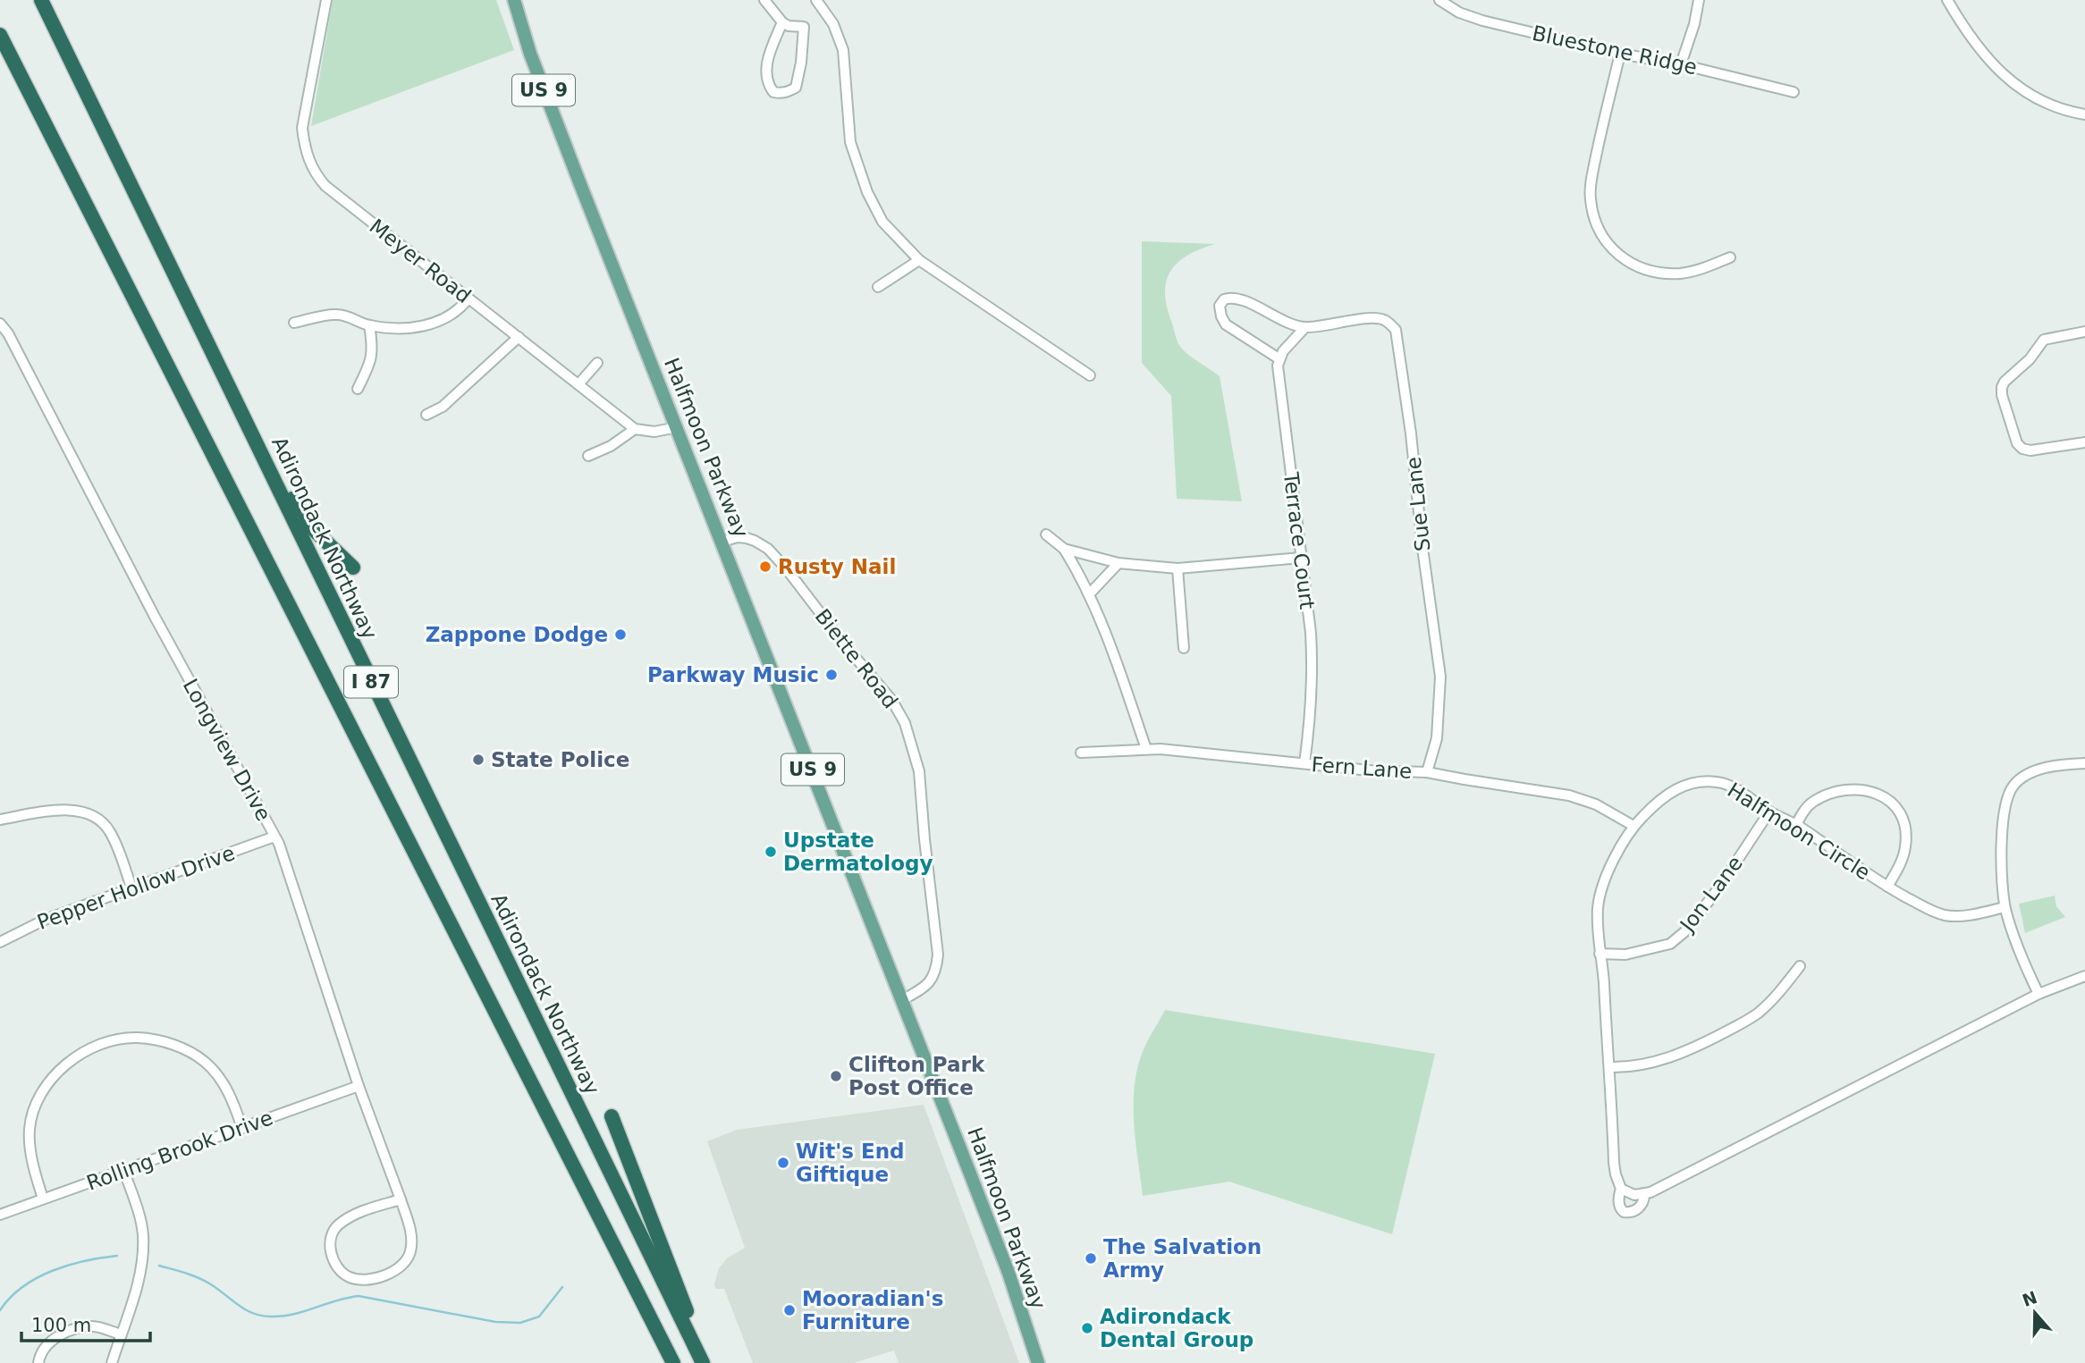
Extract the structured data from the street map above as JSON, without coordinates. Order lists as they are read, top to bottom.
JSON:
{
  "streets": {
    "highway": ["Adirondack Northway", "I 87"],
    "main road": ["US 9", "Halfmoon Parkway"],
    "street": [
      "Bluestone Ridge",
      "Meyer Road",
      "Sue Lane",
      "Terrace Court",
      "Biette Road",
      "Longview Drive",
      "Fern Lane",
      "Halfmoon Circle",
      "Pepper Hollow Drive",
      "Jon Lane",
      "Rolling Brook Drive"
    ]
  },
  "crossings": [
    ["Halfmoon Parkway", "Biette Road"],
    ["Sue Lane", "Fern Lane"],
    ["Terrace Court", "Fern Lane"],
    ["Longview Drive", "Pepper Hollow Drive"],
    ["Longview Drive", "Rolling Brook Drive"],
    ["Fern Lane", "Halfmoon Circle"],
    ["Halfmoon Circle", "Jon Lane"]
  ],
  "places": [
    "Rusty Nail",
    "Zappone Dodge",
    "Parkway Music",
    "State Police",
    "Upstate Dermatology",
    "Clifton Park Post Office",
    "Wit's End Giftique",
    "The Salvation Army",
    "Mooradian's Furniture",
    "Adirondack Dental Group"
  ],
  "scale_bar": "100 m",
  "north": "top"
}
